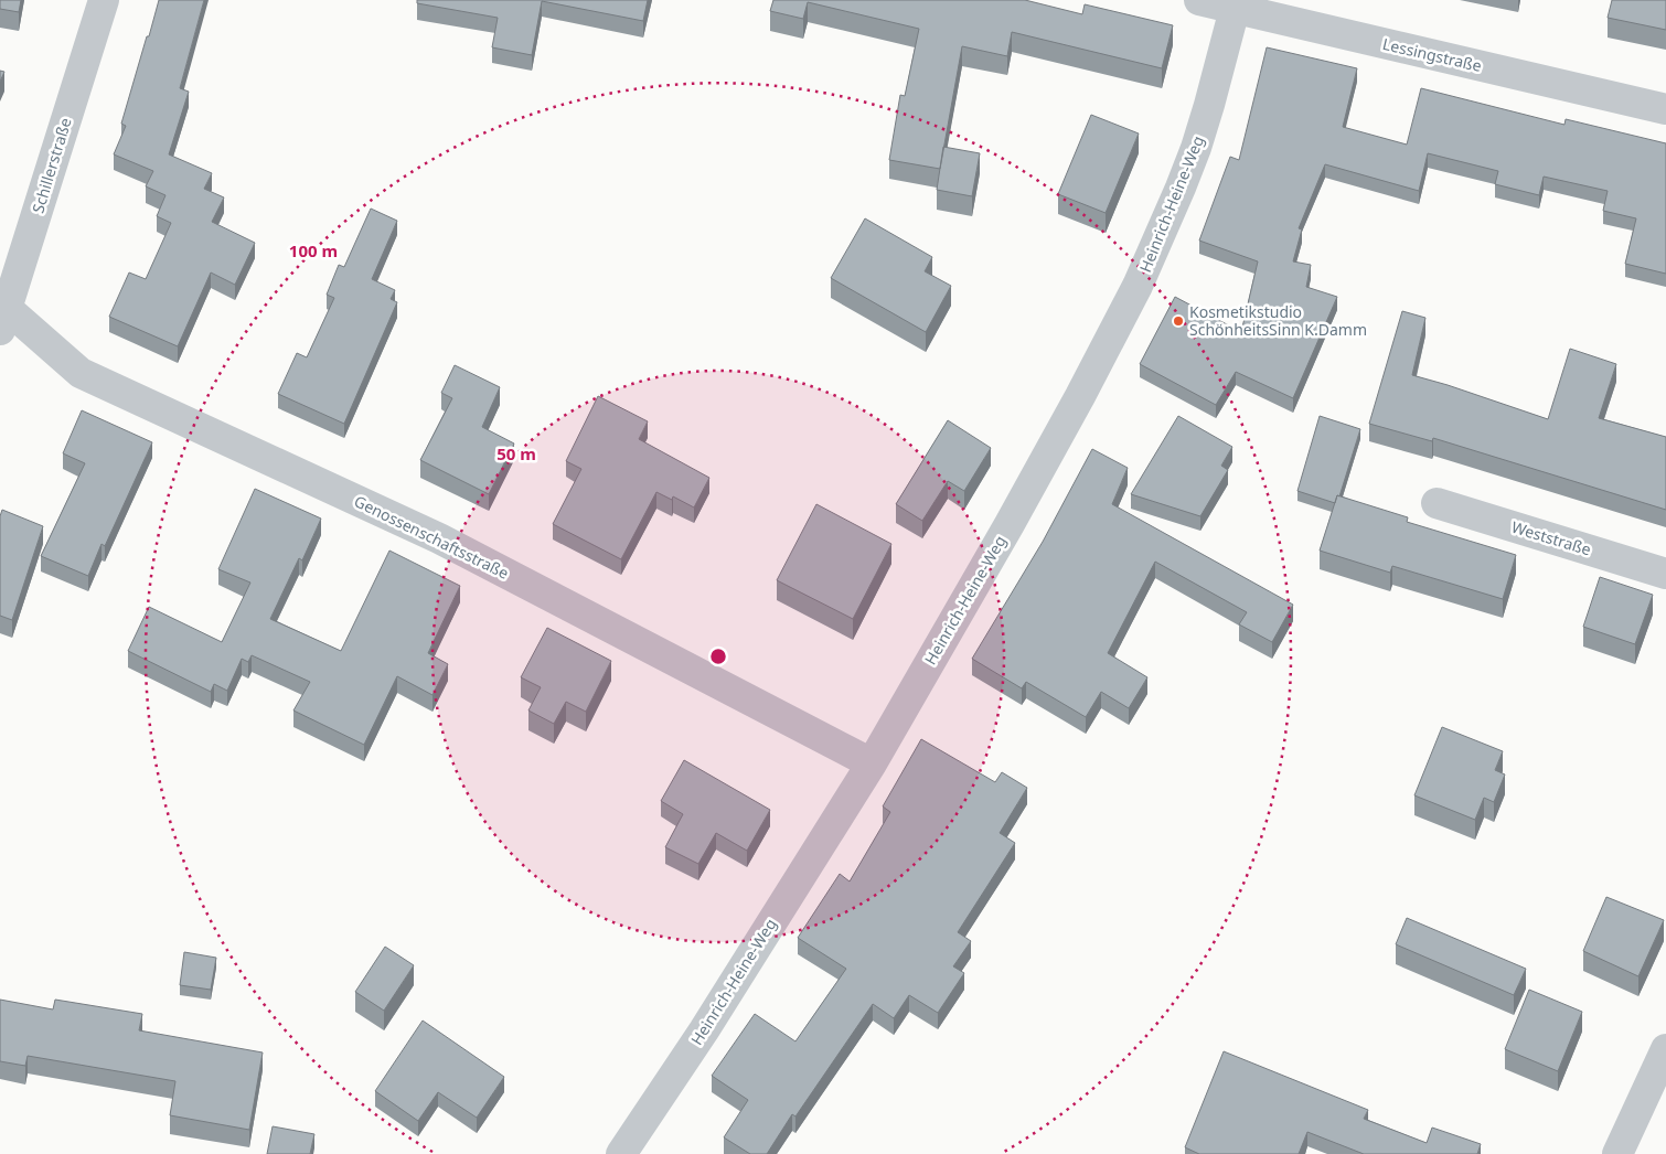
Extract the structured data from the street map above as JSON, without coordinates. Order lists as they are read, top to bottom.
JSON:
{
  "streets": {
    "street": [
      "Lessingstraße",
      "Schillerstraße",
      "Heinrich-Heine-Weg",
      "Genossenschaftsstraße",
      "Weststraße"
    ]
  },
  "crossings": [
    ["Lessingstraße", "Heinrich-Heine-Weg"],
    ["Schillerstraße", "Genossenschaftsstraße"],
    ["Heinrich-Heine-Weg", "Genossenschaftsstraße"]
  ],
  "places": ["Kosmetikstudio SchönheitsSinn K.Damm"],
  "rings": ["100 m", "50 m"]
}
